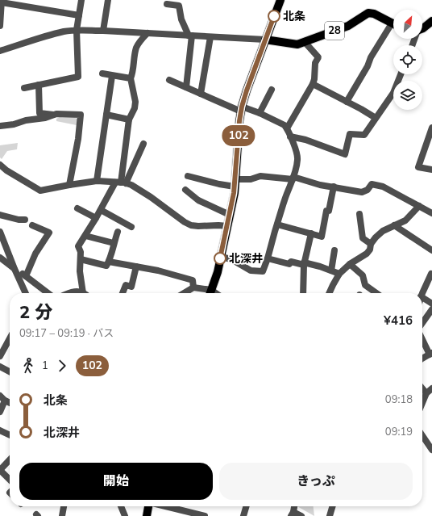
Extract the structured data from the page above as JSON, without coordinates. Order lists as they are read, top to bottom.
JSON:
{
  "streets": {
    "main road": ["28"]
  },
  "places": ["北条", "北深井"],
  "lines": ["bus line 102"],
  "north": "top right",
  "page": {
    "on_map": "102",
    "heading": ["2 分", "09:17 – 09:19 · バス", "¥416"],
    "legs": ["1", "102"],
    "list": [
      {
        "name": "北条",
        "value": "09:18"
      },
      {
        "name": "北深井",
        "value": "09:19"
      }
    ],
    "buttons": ["開始", "きっぷ"]
  }
}
